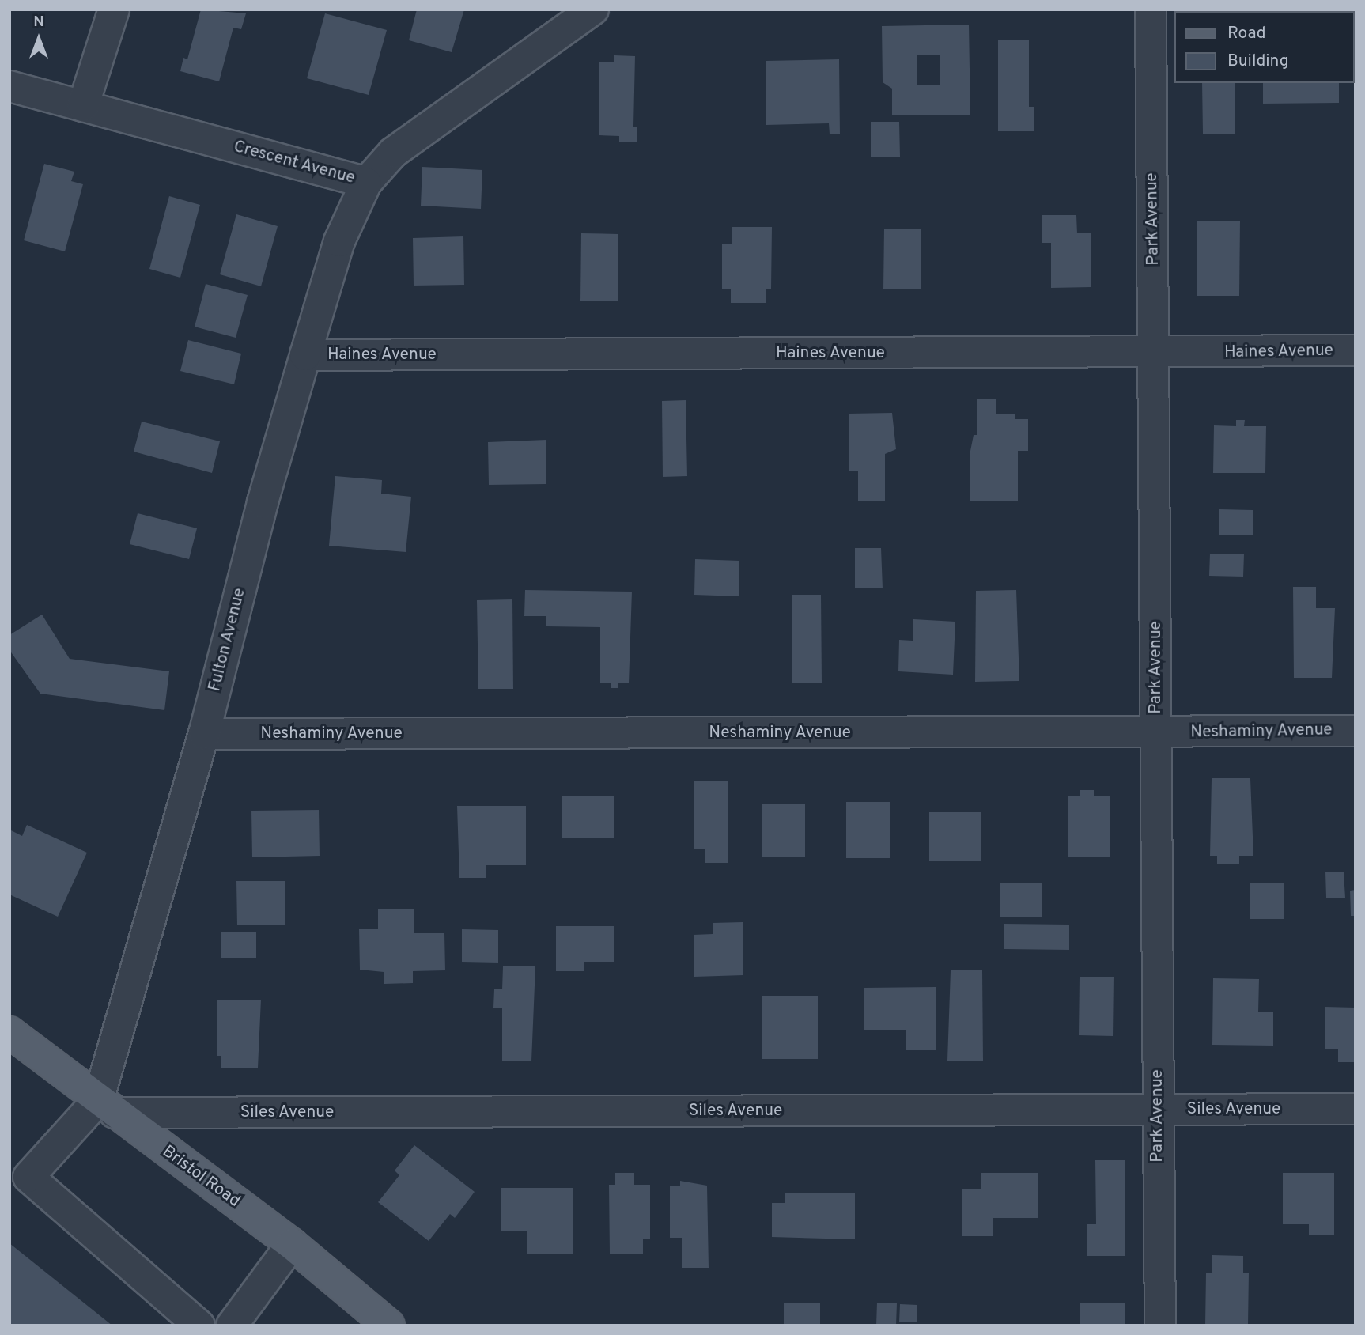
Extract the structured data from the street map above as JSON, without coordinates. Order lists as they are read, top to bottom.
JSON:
{
  "streets": {
    "main road": ["Bristol Road"],
    "street": [
      "Crescent Avenue",
      "Park Avenue",
      "Haines Avenue",
      "Fulton Avenue",
      "Neshaminy Avenue",
      "Siles Avenue"
    ]
  },
  "crossings": [
    ["Crescent Avenue", "Fulton Avenue"],
    ["Park Avenue", "Haines Avenue"],
    ["Park Avenue", "Neshaminy Avenue"],
    ["Park Avenue", "Siles Avenue"],
    ["Haines Avenue", "Fulton Avenue"],
    ["Fulton Avenue", "Neshaminy Avenue"],
    ["Fulton Avenue", "Siles Avenue"],
    ["Fulton Avenue", "Bristol Road"],
    ["Siles Avenue", "Bristol Road"]
  ],
  "legend": ["Road", "Building"],
  "north": "top"
}
